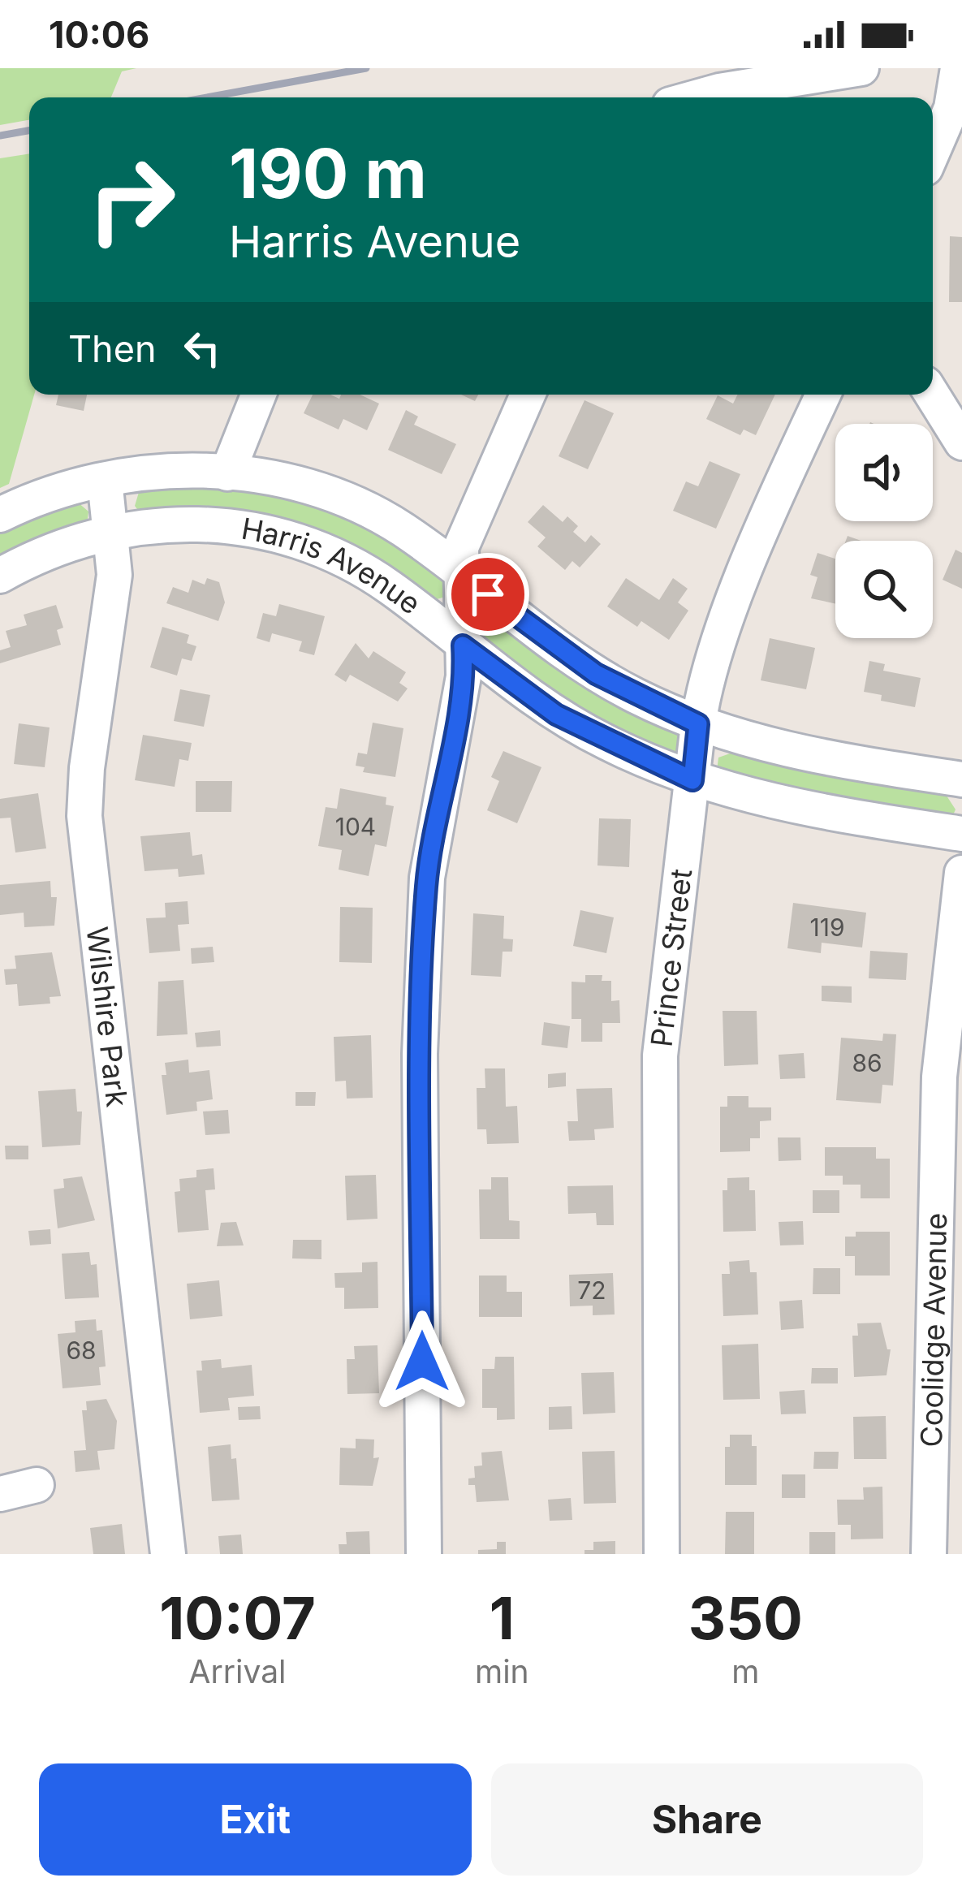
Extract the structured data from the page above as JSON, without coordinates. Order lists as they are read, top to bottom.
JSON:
{
  "streets": {
    "street": [
      "Harris Avenue",
      "Prince Street",
      "Wilshire Park",
      "Coolidge Avenue"
    ]
  },
  "crossings": [
    ["Harris Avenue", "Prince Street"],
    ["Harris Avenue", "Wilshire Park"]
  ],
  "house_numbers": [
    "104",
    "119",
    "86",
    "72",
    "68"
  ],
  "page": {
    "status": "10:06",
    "turn": ["190 m", "Harris Avenue"],
    "then": "Then",
    "eta": [
      "10:07",
      "Arrival",
      "1",
      "min",
      "350",
      "m"
    ],
    "buttons": ["Exit", "Share"]
  }
}
